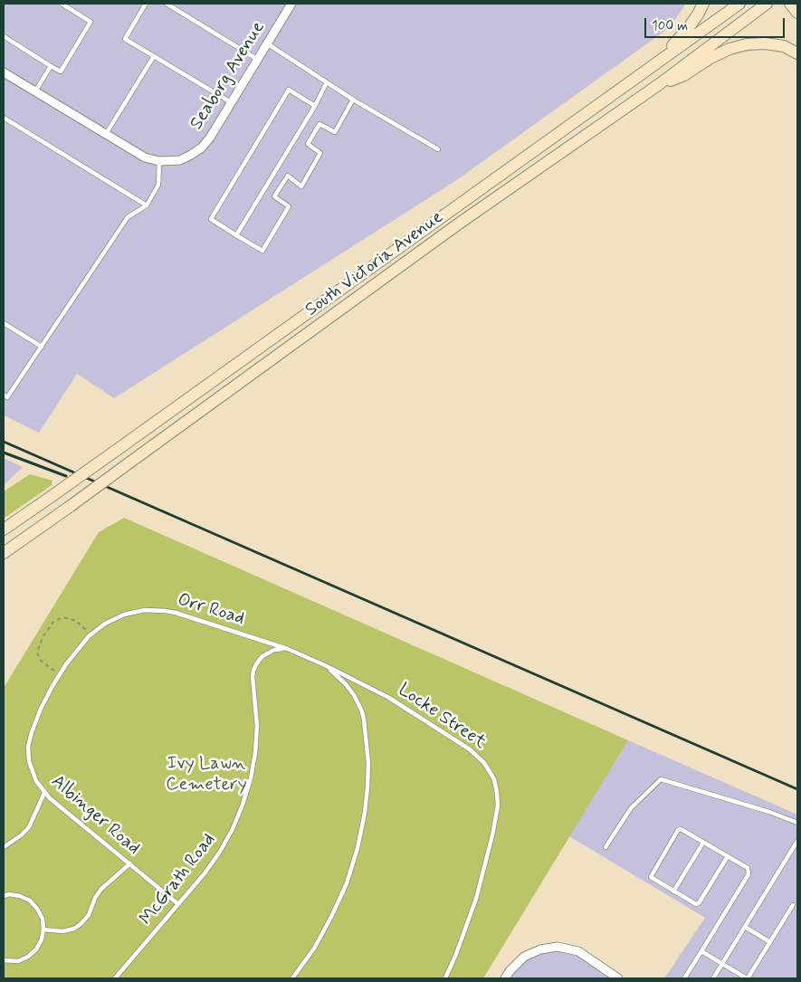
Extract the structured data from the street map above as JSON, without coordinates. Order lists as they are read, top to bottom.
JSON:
{
  "streets": {
    "main road": ["South Victoria Avenue"],
    "street": ["Seaborg Avenue"],
    "lane": [
      "Orr Road",
      "Locke Street",
      "Albinger Road",
      "McGrath Road"
    ]
  },
  "crossings": [
    ["Orr Road", "Locke Street"],
    ["Orr Road", "Albinger Road"],
    ["Orr Road", "McGrath Road"],
    ["Albinger Road", "McGrath Road"]
  ],
  "parks": ["Ivy Lawn Cemetery"],
  "scale_bar": "100 m"
}
